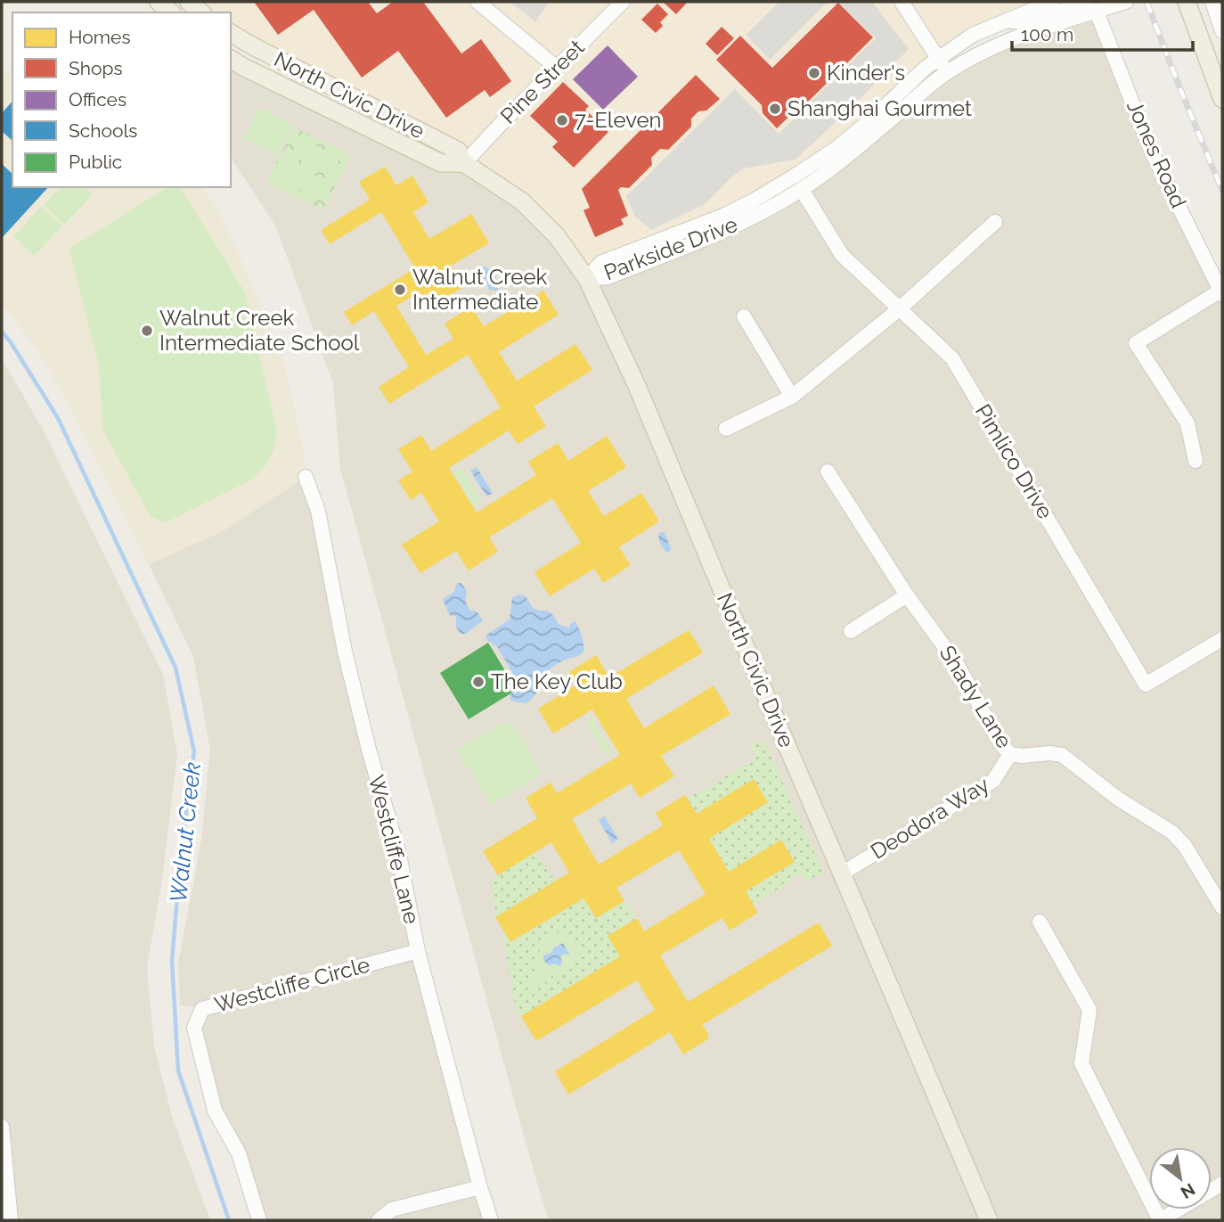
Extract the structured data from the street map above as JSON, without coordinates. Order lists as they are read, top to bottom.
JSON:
{
  "streets": {
    "main road": ["North Civic Drive"],
    "street": [
      "Pine Street",
      "Jones Road",
      "Parkside Drive",
      "Pimlico Drive",
      "Shady Lane",
      "Deodora Way",
      "Westcliffe Lane",
      "Westcliffe Circle"
    ]
  },
  "crossings": [
    ["Pine Street", "North Civic Drive"],
    ["North Civic Drive", "Parkside Drive"],
    ["North Civic Drive", "Deodora Way"],
    ["Jones Road", "Parkside Drive"],
    ["Parkside Drive", "Pimlico Drive"],
    ["Shady Lane", "Deodora Way"],
    ["Westcliffe Lane", "Westcliffe Circle"]
  ],
  "water": ["Walnut Creek"],
  "places": [
    "Kinder's",
    "Shanghai Gourmet",
    "7-Eleven",
    "Walnut Creek Intermediate",
    "Walnut Creek Intermediate School",
    "The Key Club"
  ],
  "legend": [
    "Homes",
    "Shops",
    "Offices",
    "Schools",
    "Public"
  ],
  "scale_bar": "100 m",
  "north": "bottom right"
}
